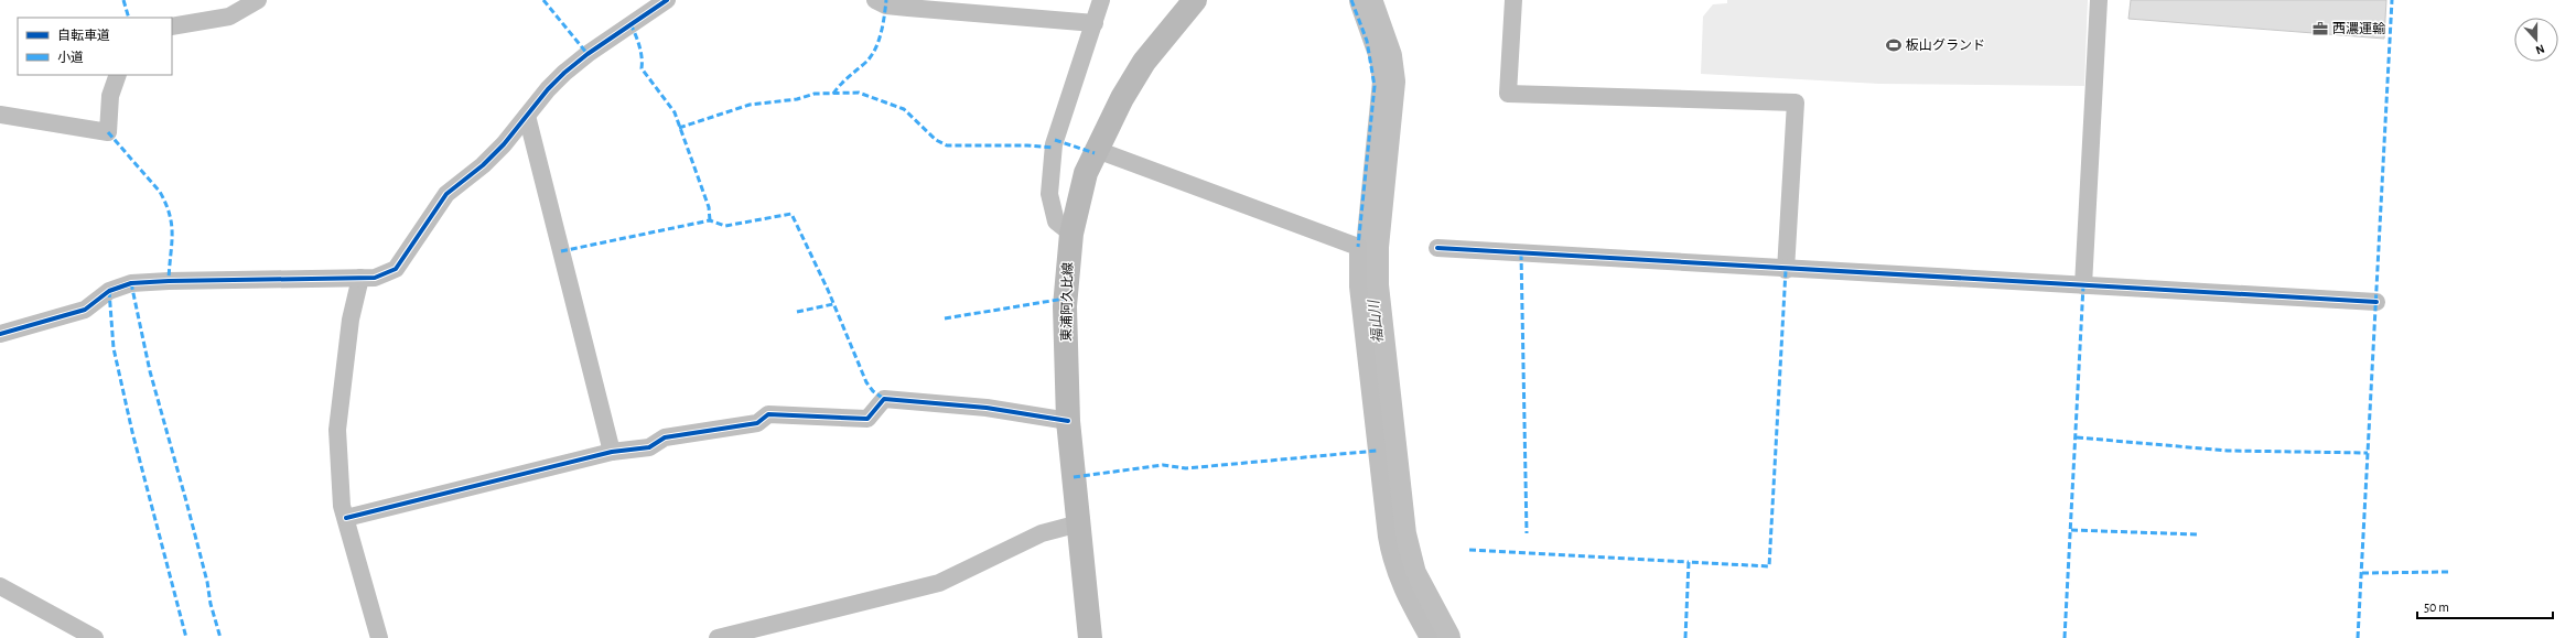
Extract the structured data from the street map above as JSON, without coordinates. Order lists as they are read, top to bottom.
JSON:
{
  "streets": {
    "main road": ["東浦阿久比線"]
  },
  "water": ["福山川"],
  "places": {
    "office": ["西濃運輸"],
    "sports": ["板山グランド"]
  },
  "legend": ["自転車道", "小道"],
  "scale_bar": "50 m",
  "north": "bottom"
}
